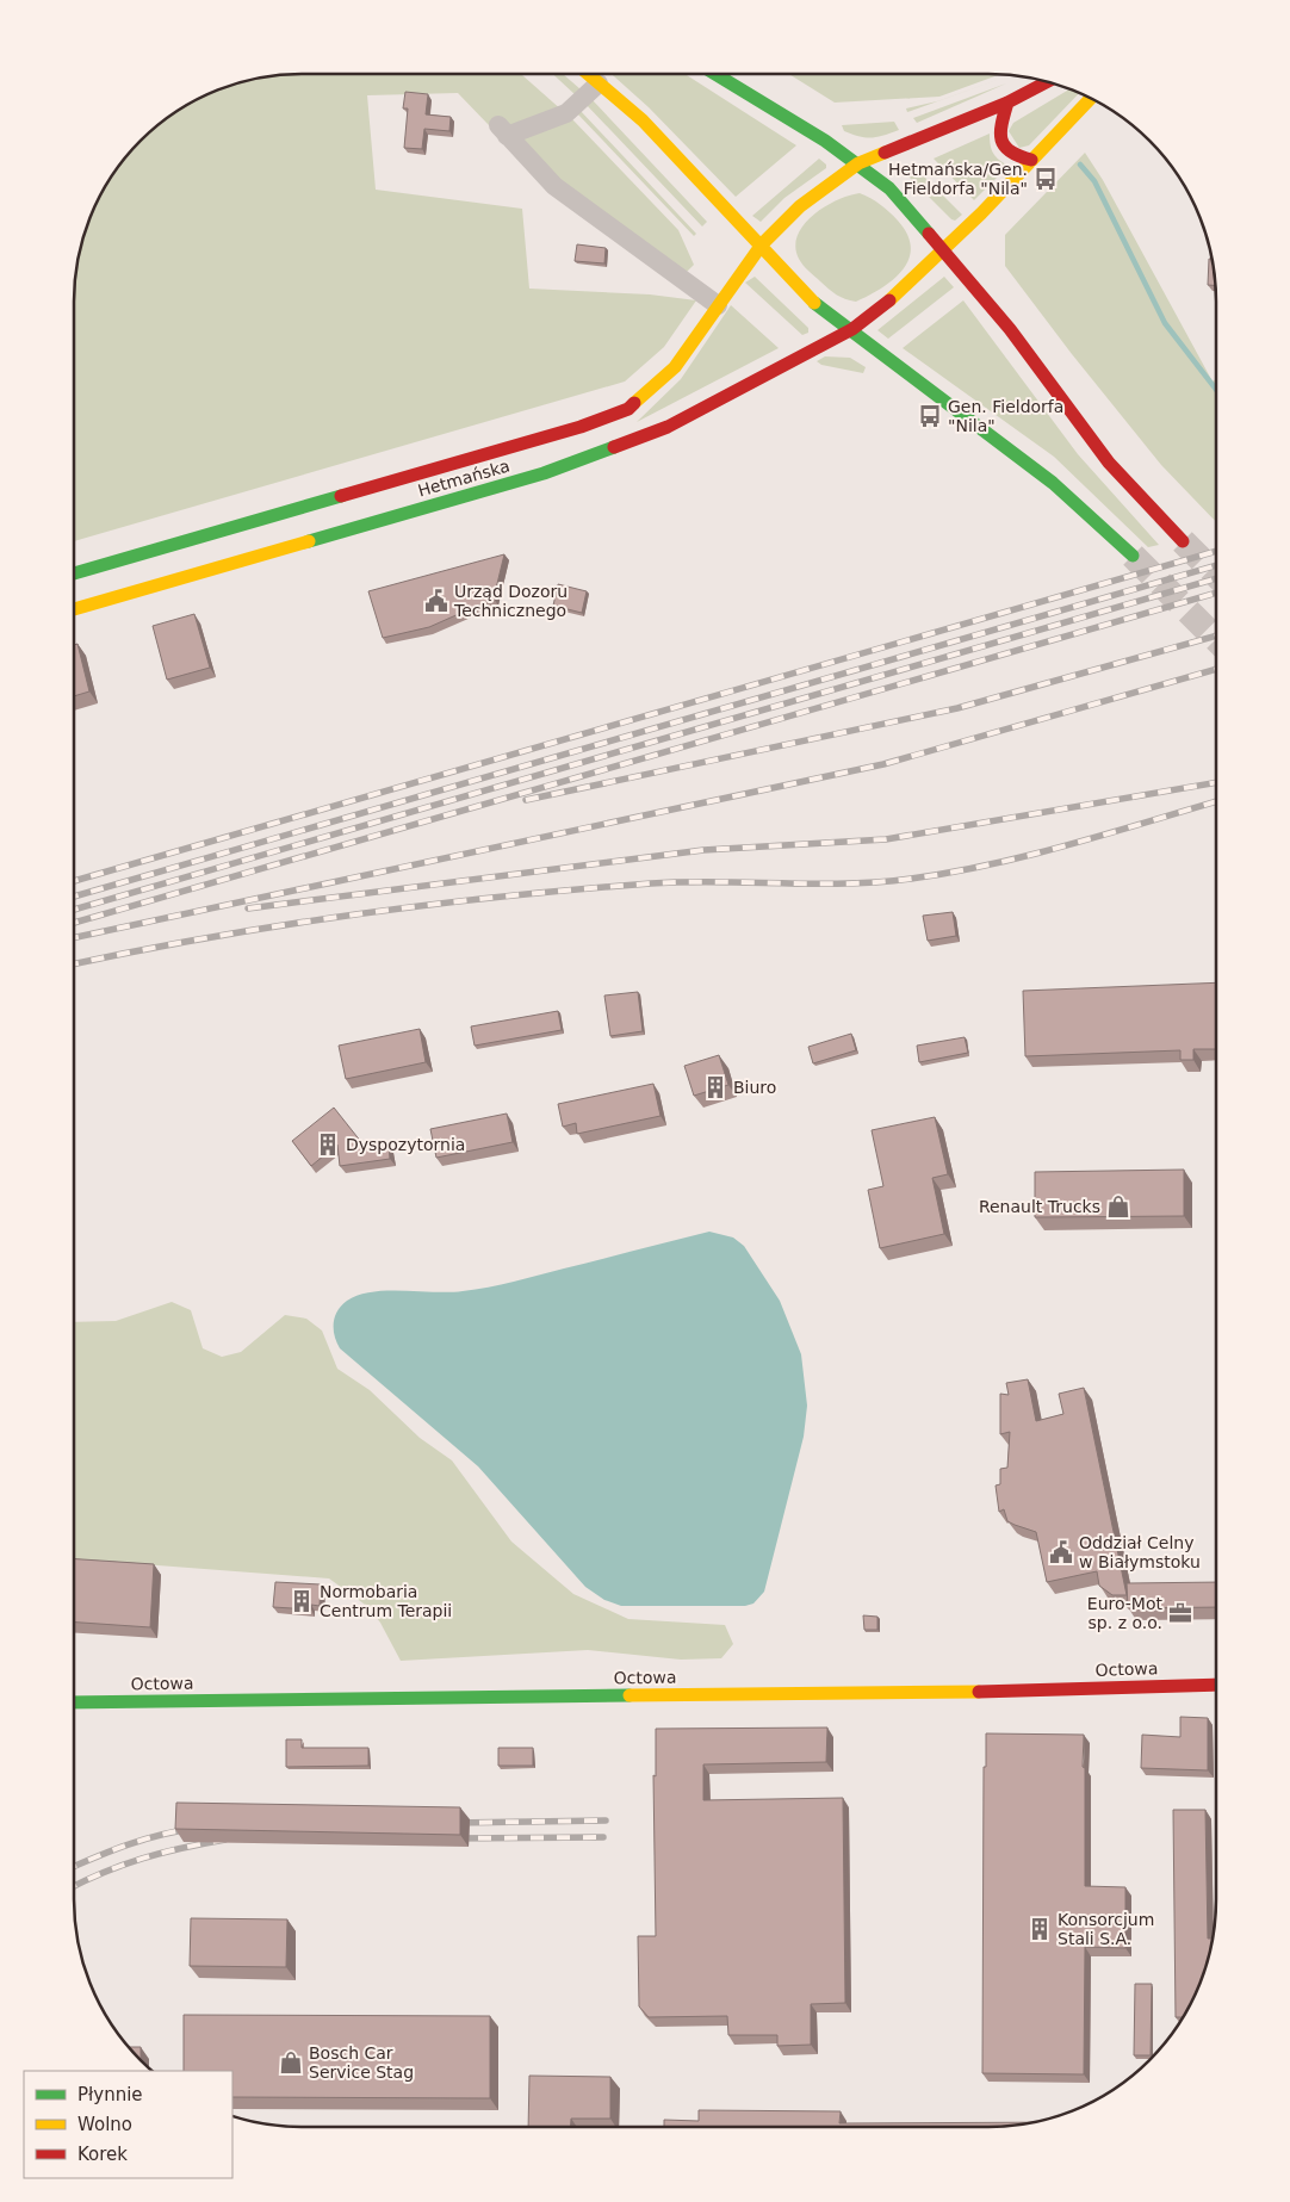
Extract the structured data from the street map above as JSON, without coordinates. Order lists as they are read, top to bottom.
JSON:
{
  "streets": {
    "main road": ["Hetmańska", "Octowa"]
  },
  "places": {
    "bus stop": ["Hetmańska/Gen. Fieldorfa \"Nila\"", "Gen. Fieldorfa \"Nila\""],
    "public building": ["Urząd Dozoru Technicznego", "Oddział Celny w Białymstoku"],
    "building": [
      "Biuro",
      "Dyspozytornia",
      "Normobaria Centrum Terapii",
      "Konsorcjum Stali S.A."
    ],
    "shop": ["Renault Trucks", "Bosch Car Service Stag"],
    "office": ["Euro-Mot sp. z o.o."]
  },
  "legend": ["Płynnie", "Wolno", "Korek"]
}
